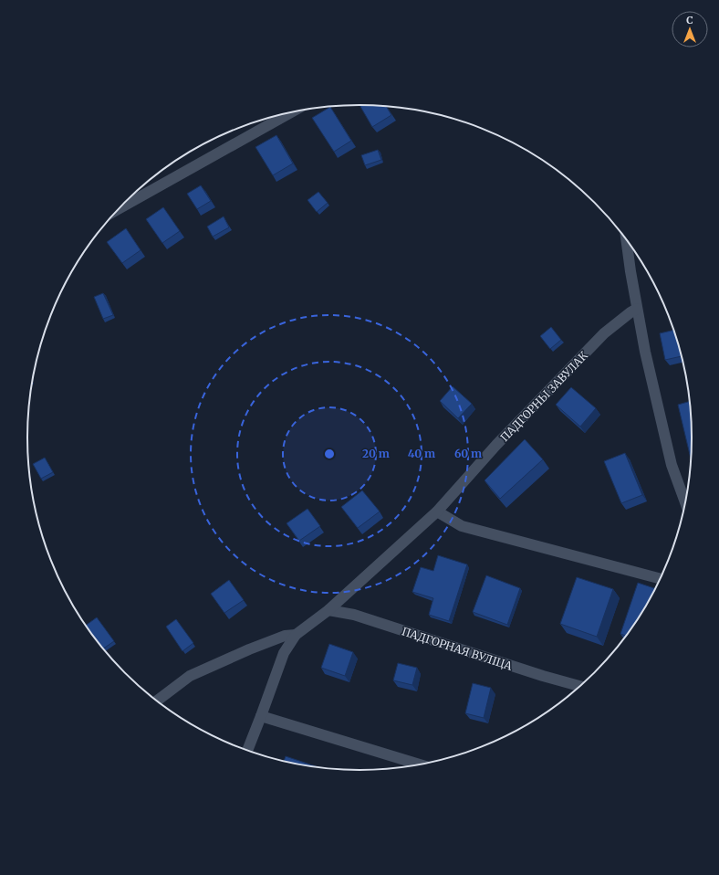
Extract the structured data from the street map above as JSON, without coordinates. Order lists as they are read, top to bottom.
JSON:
{
  "streets": {
    "street": ["ПАДГОРНЫ ЗАВУЛАК", "ПАДГОРНАЯ ВУЛІЦА"]
  },
  "crossings": [
    ["ПАДГОРНЫ ЗАВУЛАК", "ПАДГОРНАЯ ВУЛІЦА"]
  ],
  "north": "top",
  "rings": ["20 m", "40 m", "60 m"]
}
